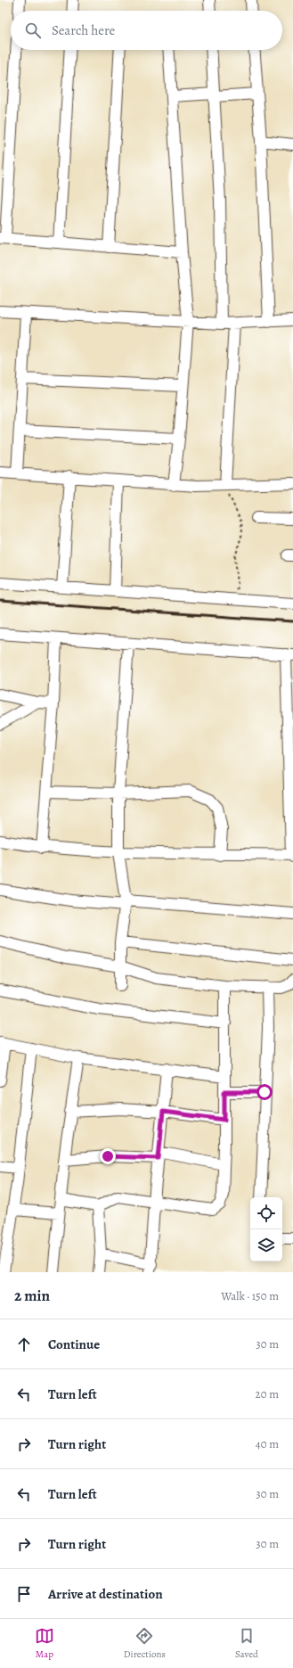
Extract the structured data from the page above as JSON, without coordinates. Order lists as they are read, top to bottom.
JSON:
{
  "page": {
    "search": "Search here",
    "heading": ["2 min", "Walk · 150 m"],
    "list": [
      ["Continue", "30 m"],
      ["Turn left", "20 m"],
      ["Turn right", "40 m"],
      ["Turn left", "30 m"],
      ["Turn right", "30 m"],
      "Arrive at destination"
    ],
    "nav": ["Map", "Directions", "Saved"]
  }
}
